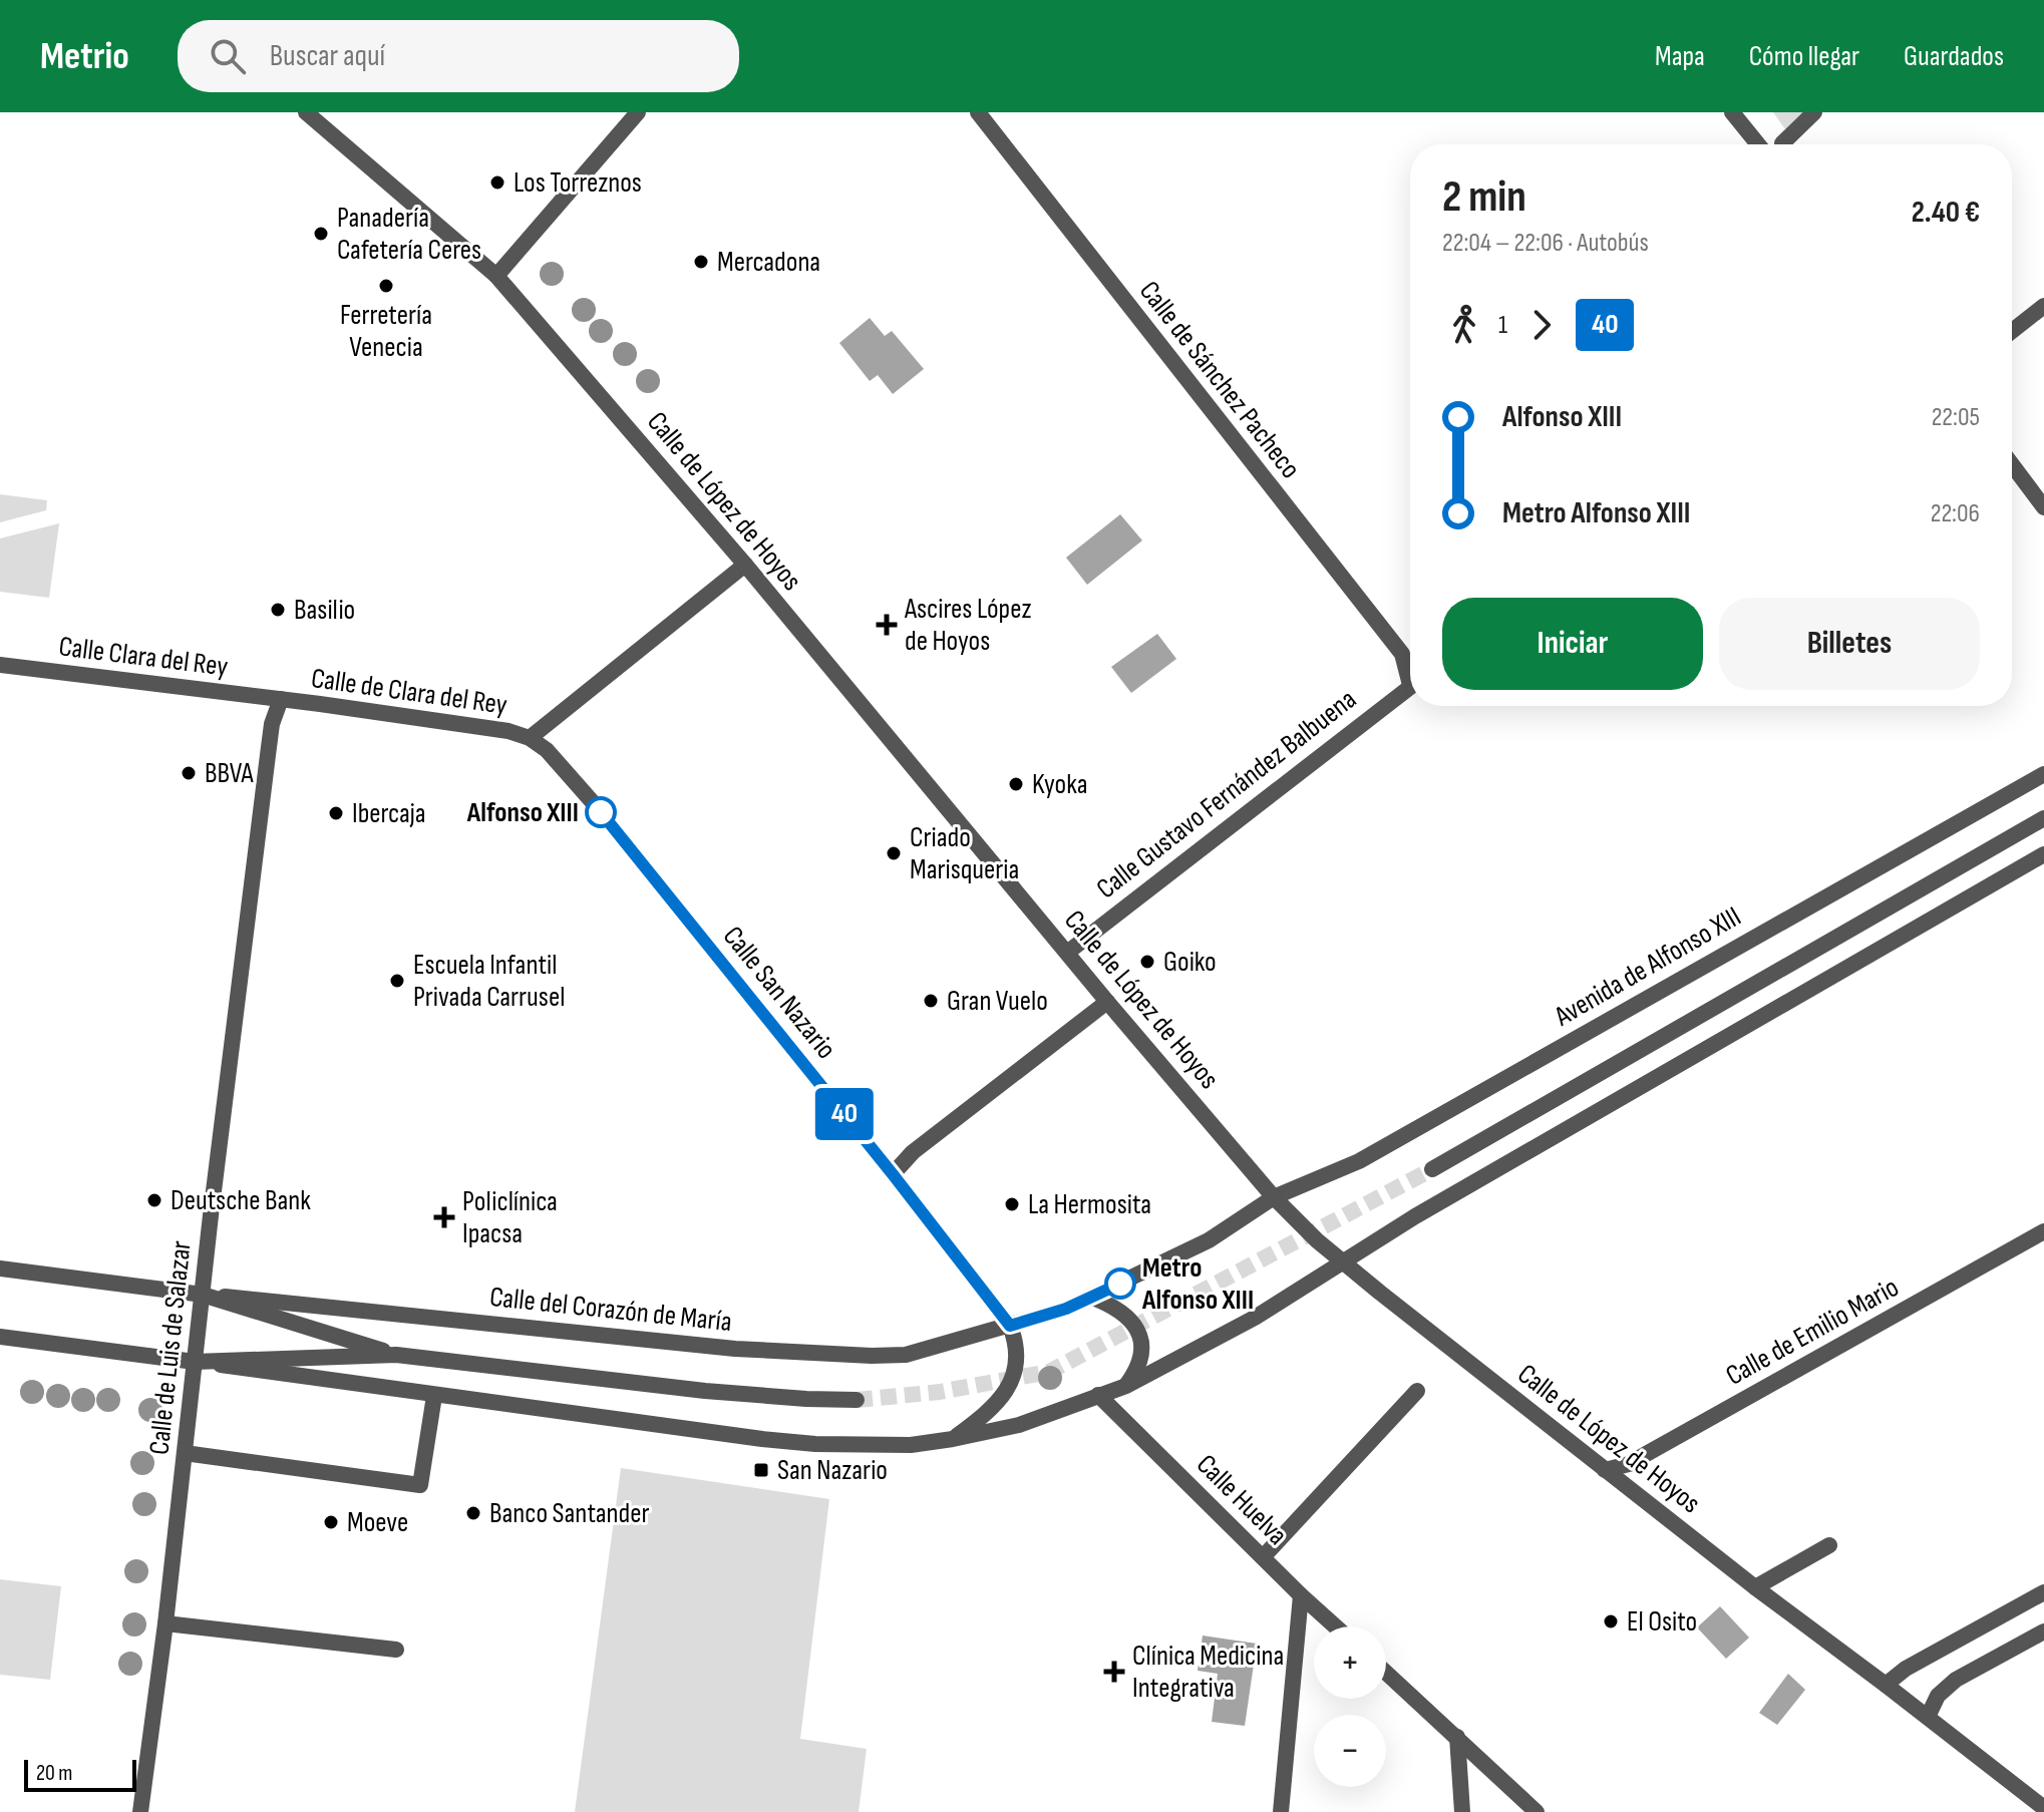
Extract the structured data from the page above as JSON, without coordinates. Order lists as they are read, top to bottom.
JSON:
{
  "streets": {
    "street": [
      "Calle de Sánchez Pacheco",
      "Calle de López de Hoyos",
      "Calle Clara del Rey",
      "Calle de Clara del Rey",
      "Calle Gustavo Fernández Balbuena",
      "Avenida de Alfonso XIII",
      "Calle San Nazario",
      "Calle del Corazón de María",
      "Calle de Emilio Mario",
      "Calle de Luis de Salazar",
      "Calle Huelva"
    ]
  },
  "crossings": [
    ["Calle de López de Hoyos", "Calle Gustavo Fernández Balbuena"],
    ["Calle de López de Hoyos", "Avenida de Alfonso XIII"],
    ["Calle de López de Hoyos", "Calle del Corazón de María"],
    ["Calle de López de Hoyos", "Calle de Emilio Mario"],
    ["Calle Clara del Rey", "Calle de Clara del Rey"],
    ["Calle Clara del Rey", "Calle de Luis de Salazar"],
    ["Calle de Clara del Rey", "Calle San Nazario"],
    ["Calle de Clara del Rey", "Calle de Luis de Salazar"],
    ["Avenida de Alfonso XIII", "Calle del Corazón de María"],
    ["Calle San Nazario", "Calle del Corazón de María"],
    ["Calle del Corazón de María", "Calle de Luis de Salazar"],
    ["Calle del Corazón de María", "Calle Huelva"]
  ],
  "places": {
    "other": [
      "Los Torreznos",
      "Panadería Cafetería Ceres",
      "Mercadona",
      "Ferretería Venecia",
      "Basilio",
      "BBVA",
      "Kyoka",
      "Alfonso XIII",
      "Ibercaja",
      "Criado Marisqueria",
      "Goiko",
      "Escuela Infantil Privada Carrusel",
      "Gran Vuelo",
      "Deutsche Bank",
      "La Hermosita",
      "Metro Alfonso XIII",
      "Banco Santander",
      "Moeve",
      "El Osito"
    ],
    "health": ["Ascires López de Hoyos", "Policlínica Ipacsa", "Clínica Medicina Integrativa"],
    "transit": ["San Nazario"]
  },
  "lines": ["bus line 40"],
  "scale_bar": "20 m",
  "page": {
    "header": "Metrio",
    "search": "Buscar aquí",
    "nav": ["Mapa", "Cómo llegar", "Guardados"],
    "on_map": "40",
    "heading": ["2 min", "22:04 – 22:06 · Autobús", "2.40 €"],
    "legs": ["1", "40"],
    "list": [
      {
        "name": "Alfonso XIII",
        "value": "22:05"
      },
      {
        "name": "Metro Alfonso XIII",
        "value": "22:06"
      }
    ],
    "buttons": ["Iniciar", "Billetes"],
    "map_buttons": ["+", "−"],
    "scale": "20 m"
  }
}
